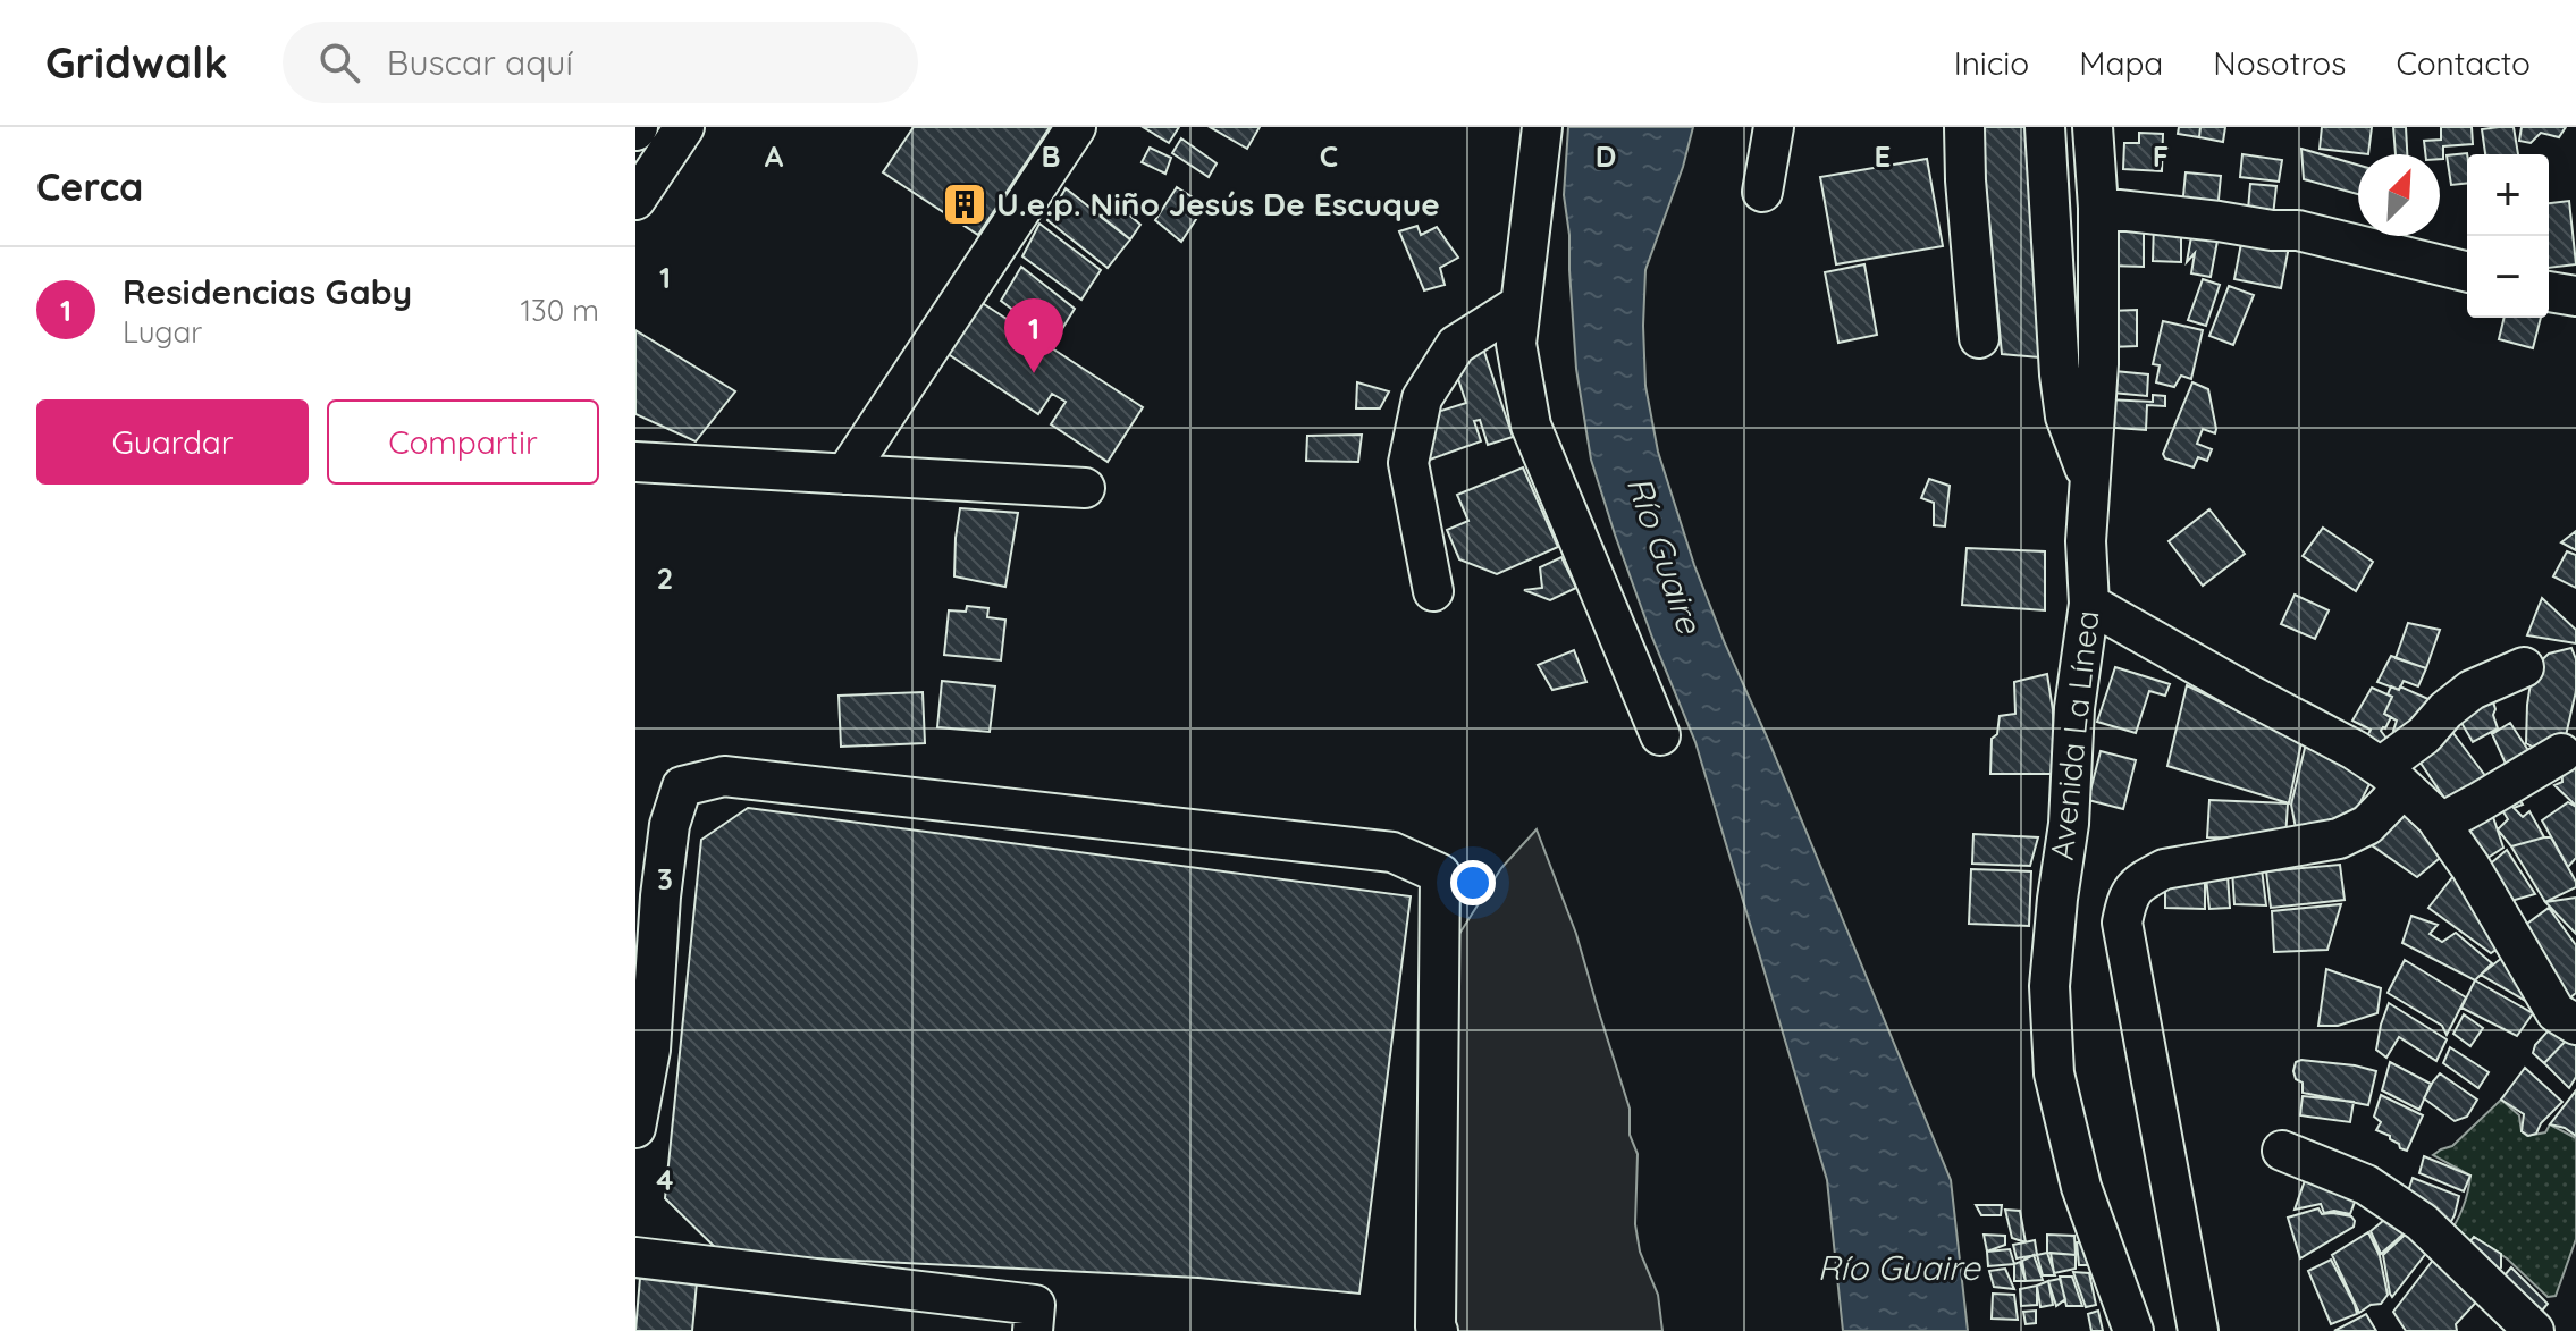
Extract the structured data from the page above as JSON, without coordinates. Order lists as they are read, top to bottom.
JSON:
{
  "streets": {
    "street": ["Avenida La Línea"]
  },
  "water": ["Río Guaire"],
  "places": {
    "building": ["U.e.p. Niño Jesús De Escuque"]
  },
  "north": "top right",
  "page": {
    "header": "Gridwalk",
    "search": "Buscar aquí",
    "nav": [
      "Inicio",
      "Mapa",
      "Nosotros",
      "Contacto"
    ],
    "heading": "Cerca",
    "map_buttons": ["+", "−"],
    "list": [
      {
        "mark": "1",
        "name": "Residencias Gaby",
        "note": "Lugar",
        "value": "130 m"
      }
    ],
    "pins": "1",
    "buttons": ["Guardar", "Compartir"]
  },
  "grid": {
    "columns": [
      "A",
      "B",
      "C",
      "D",
      "E",
      "F"
    ],
    "rows": [
      "1",
      "2",
      "3",
      "4"
    ]
  }
}
